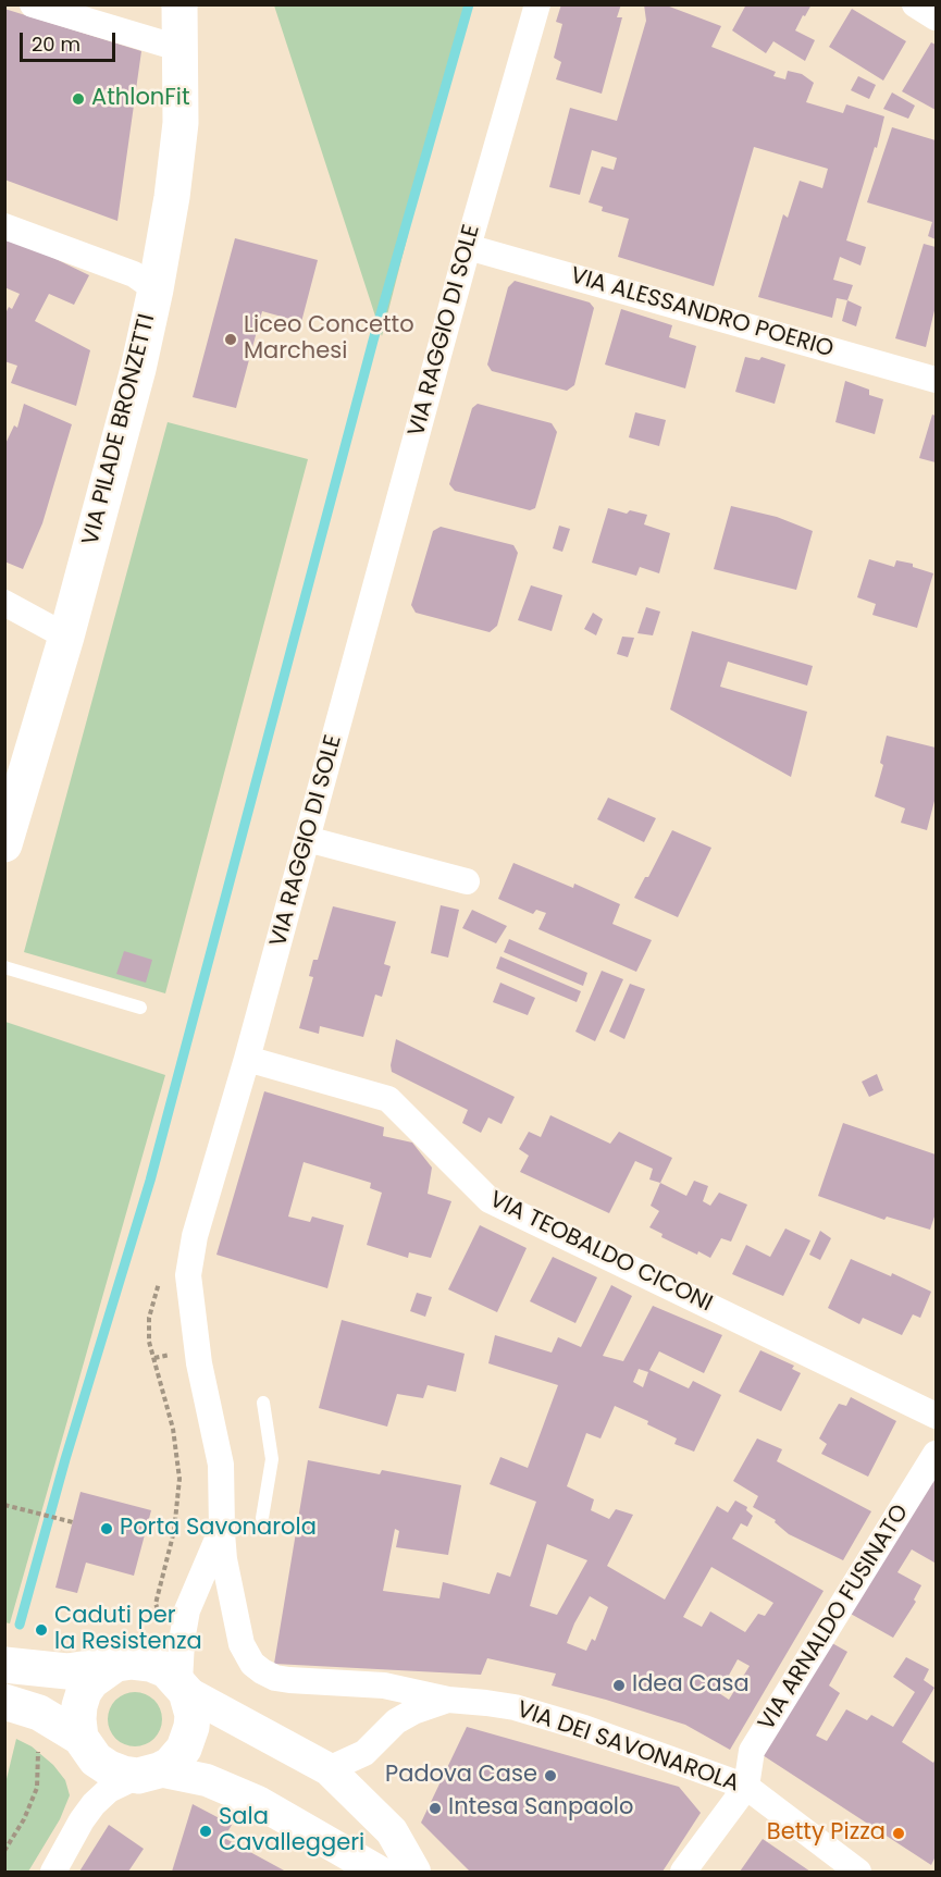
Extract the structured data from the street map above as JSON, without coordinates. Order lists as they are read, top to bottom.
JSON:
{
  "streets": {
    "main road": ["VIA PILADE BRONZETTI"],
    "street": [
      "VIA ALESSANDRO POERIO",
      "VIA RAGGIO DI SOLE",
      "VIA TEOBALDO CICONI",
      "VIA ARNALDO FUSINATO",
      "VIA DEI SAVONAROLA"
    ]
  },
  "crossings": [
    ["VIA ALESSANDRO POERIO", "VIA RAGGIO DI SOLE"],
    ["VIA RAGGIO DI SOLE", "VIA TEOBALDO CICONI"],
    ["VIA RAGGIO DI SOLE", "VIA DEI SAVONAROLA"],
    ["VIA ARNALDO FUSINATO", "VIA DEI SAVONAROLA"]
  ],
  "places": [
    "AthlonFit",
    "Liceo Concetto Marchesi",
    "Porta Savonarola",
    "Caduti per la Resistenza",
    "Idea Casa",
    "Padova Case",
    "Intesa Sanpaolo",
    "Sala Cavalleggeri",
    "Betty Pizza"
  ],
  "scale_bar": "20 m"
}
